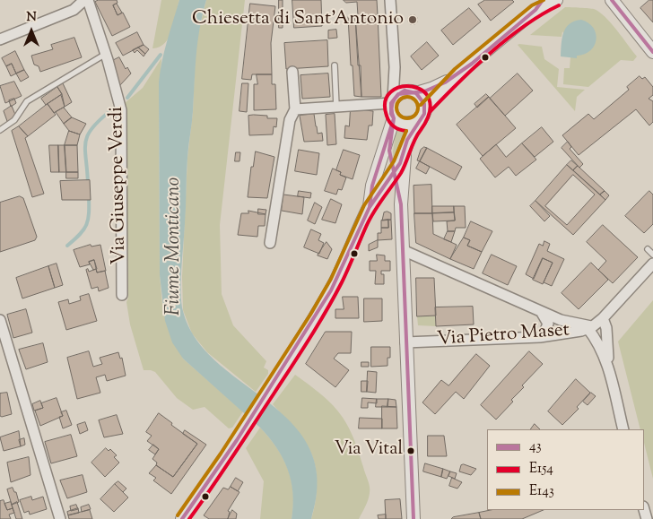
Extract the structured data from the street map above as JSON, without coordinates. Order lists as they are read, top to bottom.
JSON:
{
  "streets": {
    "street": ["Via Giuseppe Verdi", "Via Pietro Maset"]
  },
  "water": ["Fiume Monticano"],
  "places": ["Chiesetta di Sant'Antonio", "Via Vital"],
  "lines": ["transit line 43", "transit line E143", "transit line E154"],
  "legend": ["43", "E154", "E143"],
  "north": "top"
}
